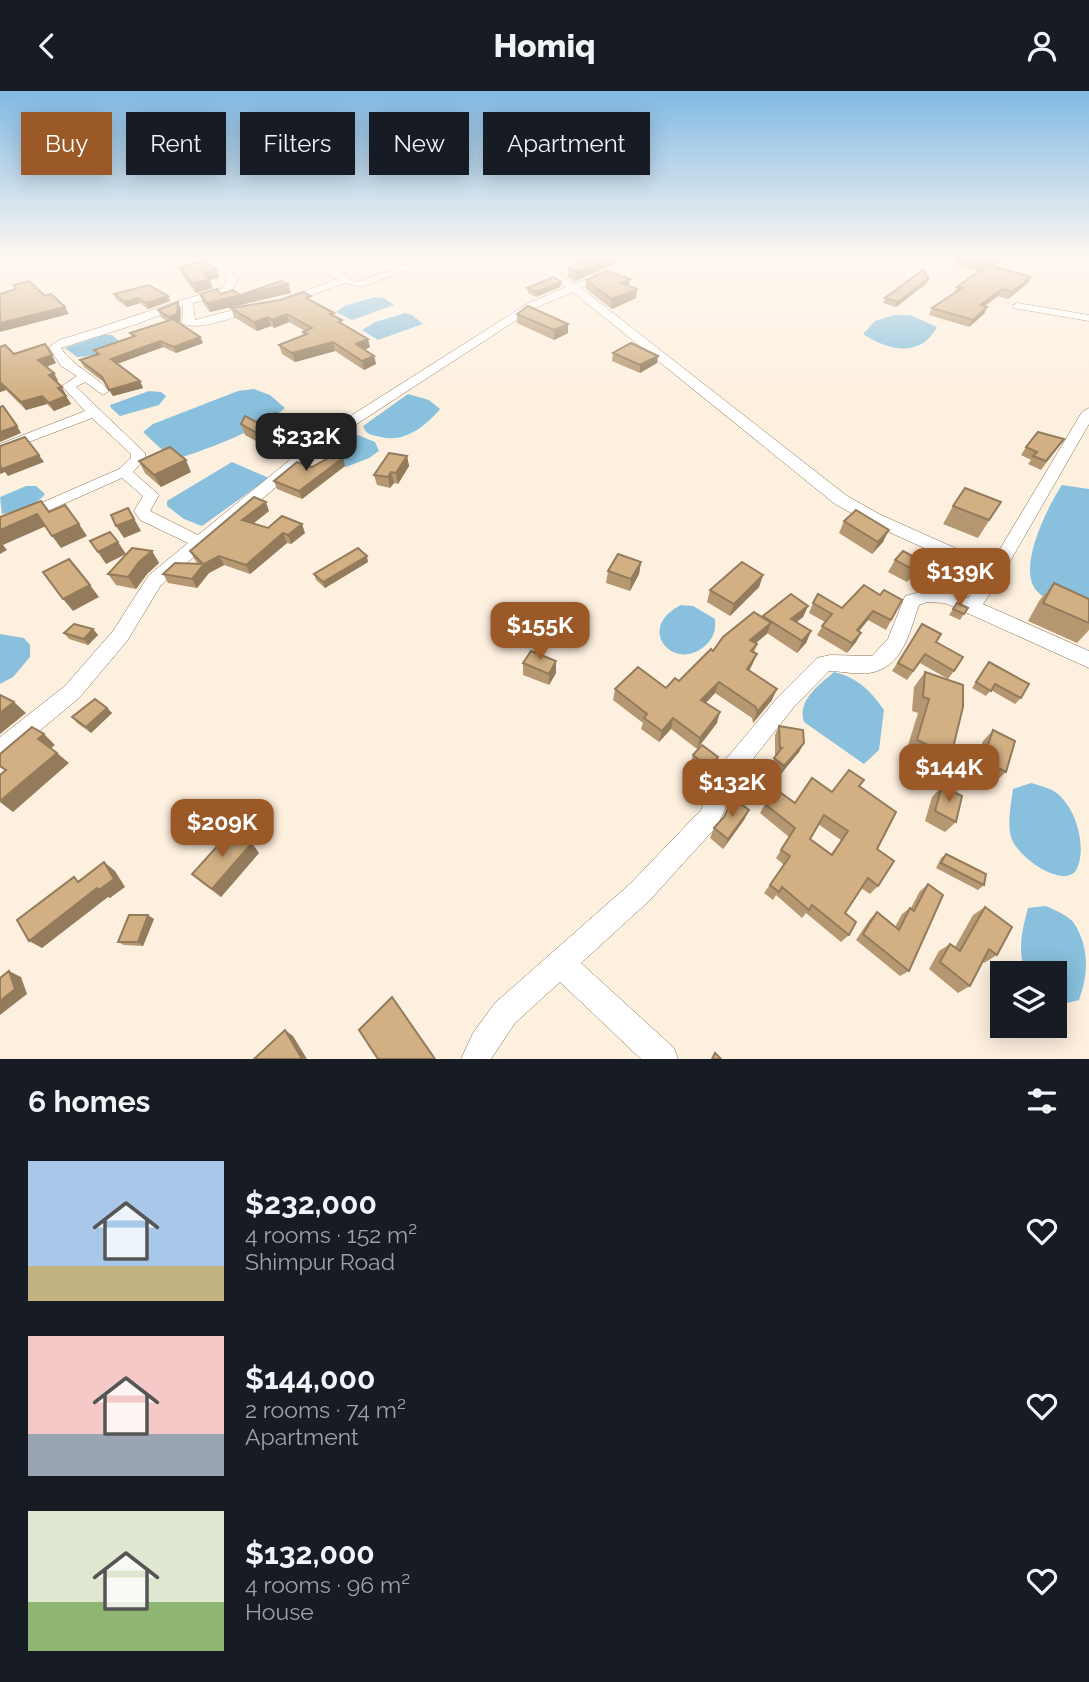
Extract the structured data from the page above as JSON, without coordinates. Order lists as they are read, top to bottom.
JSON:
{
  "page": {
    "header": "Homiq",
    "chip": [
      "Buy",
      "Rent",
      "Filters",
      "New",
      "Apartment"
    ],
    "price": [
      "$232K",
      "$139K",
      "$155K",
      "$144K",
      "$132K",
      "$209K"
    ],
    "heading": "6 homes",
    "list": [
      {
        "name": "$232,000",
        "note": "4 rooms · 152 m² · Shimpur Road"
      },
      {
        "name": "$144,000",
        "note": "2 rooms · 74 m² · Apartment"
      },
      {
        "name": "$132,000",
        "note": "4 rooms · 96 m² · House"
      }
    ]
  }
}
